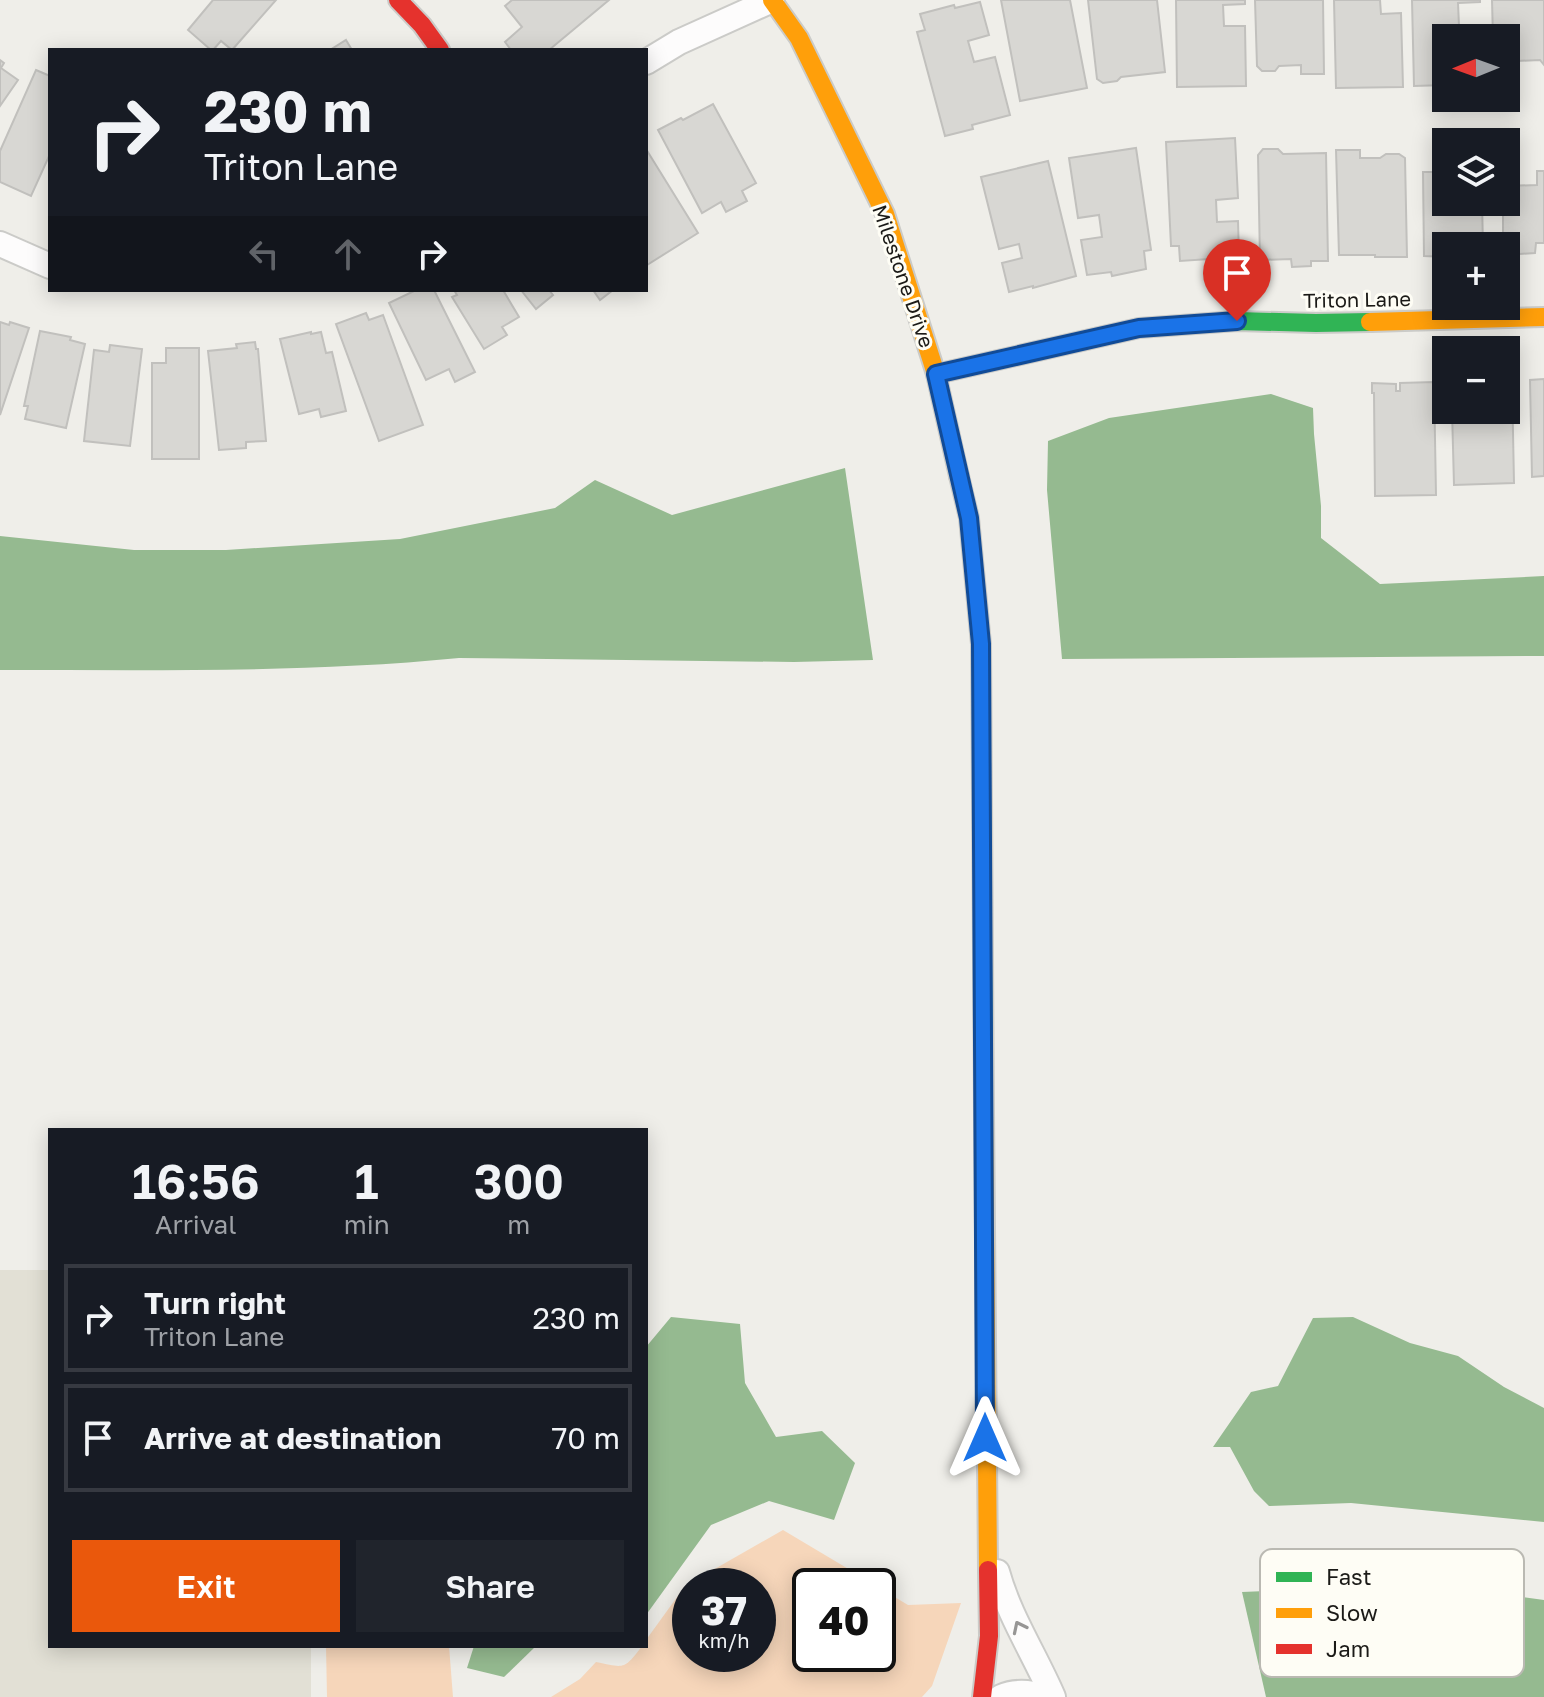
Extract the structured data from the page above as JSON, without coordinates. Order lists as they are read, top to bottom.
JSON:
{
  "streets": {
    "street": ["Milestone Drive", "Triton Lane"]
  },
  "crossings": [
    ["Milestone Drive", "Triton Lane"]
  ],
  "legend": ["Fast", "Slow", "Jam"],
  "north": "left",
  "page": {
    "map_buttons": ["+", "−"],
    "turn": ["230 m", "Triton Lane"],
    "eta": [
      "16:56",
      "Arrival",
      "1",
      "min",
      "300",
      "m"
    ],
    "list": [
      {
        "name": "Turn right",
        "note": "Triton Lane",
        "value": "230 m"
      },
      {
        "name": "Arrive at destination",
        "value": "70 m"
      }
    ],
    "buttons": ["Exit", "Share"],
    "speed": "37 km/h",
    "limit": "40"
  }
}
